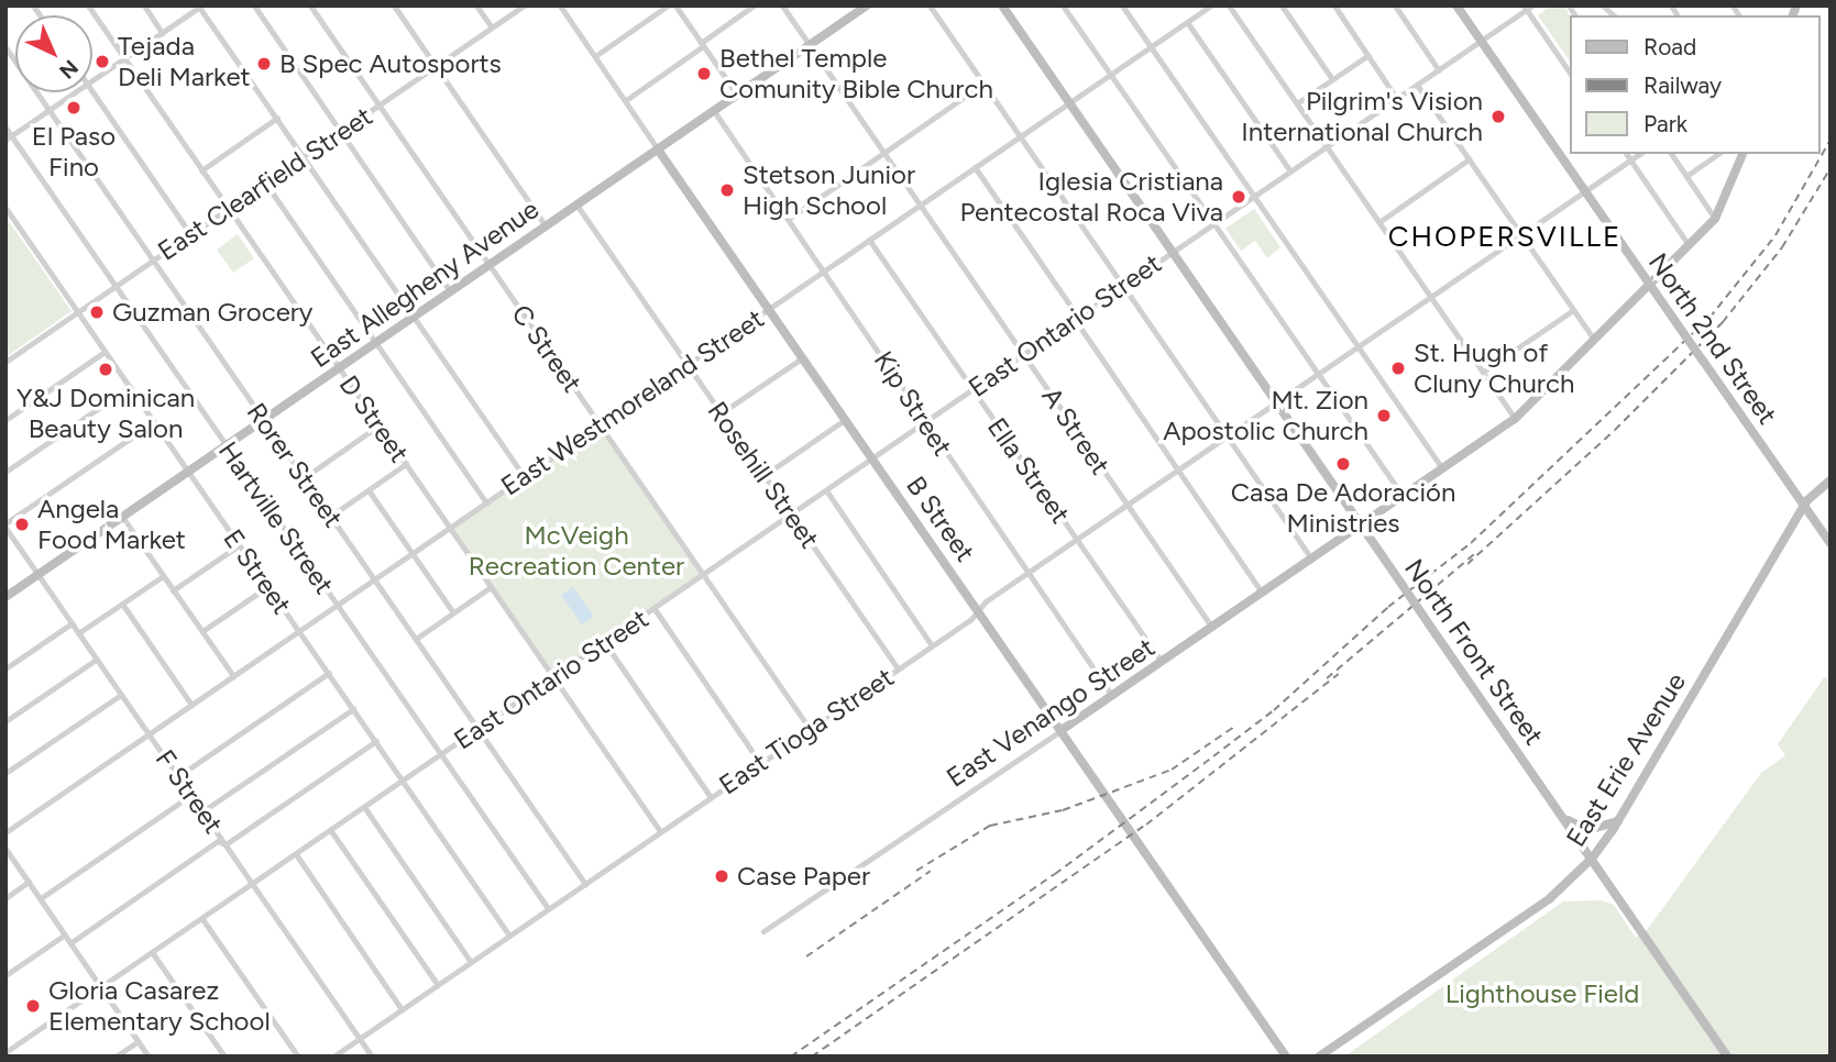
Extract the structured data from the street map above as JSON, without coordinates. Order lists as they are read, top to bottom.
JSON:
{
  "streets": {
    "main road": [
      "East Allegheny Avenue",
      "North 2nd Street",
      "B Street",
      "North Front Street",
      "East Venango Street",
      "East Erie Avenue"
    ],
    "street": [
      "East Clearfield Street",
      "East Ontario Street",
      "C Street",
      "East Westmoreland Street",
      "Kip Street",
      "D Street",
      "A Street",
      "Rorer Street",
      "Ella Street",
      "Rosehill Street",
      "Hartville Street",
      "E Street",
      "East Tioga Street",
      "F Street"
    ]
  },
  "crossings": [
    ["East Clearfield Street", "C Street"],
    ["East Clearfield Street", "D Street"],
    ["East Clearfield Street", "Rorer Street"],
    ["East Clearfield Street", "Hartville Street"],
    ["East Clearfield Street", "E Street"],
    ["East Allegheny Avenue", "C Street"],
    ["East Allegheny Avenue", "Kip Street"],
    ["East Allegheny Avenue", "D Street"],
    ["East Allegheny Avenue", "A Street"],
    ["East Allegheny Avenue", "Rorer Street"],
    ["East Allegheny Avenue", "Rosehill Street"],
    ["East Allegheny Avenue", "Hartville Street"],
    ["East Allegheny Avenue", "B Street"],
    ["East Allegheny Avenue", "E Street"],
    ["East Allegheny Avenue", "F Street"],
    ["East Ontario Street", "North 2nd Street"],
    ["East Ontario Street", "C Street"],
    ["East Ontario Street", "Kip Street"],
    ["East Ontario Street", "D Street"],
    ["East Ontario Street", "A Street"],
    ["East Ontario Street", "Rorer Street"],
    ["East Ontario Street", "Ella Street"],
    ["East Ontario Street", "Rosehill Street"],
    ["East Ontario Street", "Hartville Street"],
    ["East Ontario Street", "B Street"],
    ["East Ontario Street", "E Street"],
    ["East Ontario Street", "North Front Street"],
    ["East Ontario Street", "F Street"],
    ["North 2nd Street", "East Venango Street"],
    ["North 2nd Street", "East Tioga Street"],
    ["North 2nd Street", "East Erie Avenue"],
    ["C Street", "East Westmoreland Street"],
    ["C Street", "East Tioga Street"],
    ["East Westmoreland Street", "Kip Street"],
    ["East Westmoreland Street", "D Street"],
    ["East Westmoreland Street", "A Street"],
    ["East Westmoreland Street", "Rorer Street"],
    ["East Westmoreland Street", "Ella Street"],
    ["East Westmoreland Street", "Rosehill Street"],
    ["East Westmoreland Street", "Hartville Street"],
    ["East Westmoreland Street", "B Street"],
    ["East Westmoreland Street", "E Street"],
    ["East Westmoreland Street", "North Front Street"],
    ["East Westmoreland Street", "F Street"],
    ["Kip Street", "East Venango Street"],
    ["Kip Street", "East Tioga Street"],
    ["D Street", "East Tioga Street"],
    ["A Street", "East Venango Street"],
    ["A Street", "East Tioga Street"],
    ["Rorer Street", "East Tioga Street"],
    ["Ella Street", "East Venango Street"],
    ["Ella Street", "East Tioga Street"],
    ["Rosehill Street", "East Tioga Street"],
    ["Hartville Street", "East Tioga Street"],
    ["B Street", "East Venango Street"],
    ["B Street", "East Tioga Street"],
    ["E Street", "East Tioga Street"],
    ["North Front Street", "East Venango Street"],
    ["North Front Street", "East Tioga Street"],
    ["North Front Street", "East Erie Avenue"],
    ["East Tioga Street", "F Street"]
  ],
  "districts": ["CHOPERSVILLE"],
  "parks": ["McVeigh Recreation Center", "Lighthouse Field"],
  "places": [
    "Tejada Deli Market",
    "B Spec Autosports",
    "Bethel Temple Comunity Bible Church",
    "El Paso Fino",
    "Pilgrim's Vision International Church",
    "Stetson Junior High School",
    "Iglesia Cristiana Pentecostal Roca Viva",
    "Guzman Grocery",
    "St. Hugh of Cluny Church",
    "Y&J Dominican Beauty Salon",
    "Mt. Zion Apostolic Church",
    "Casa De Adoración Ministries",
    "Angela Food Market",
    "Case Paper",
    "Gloria Casarez Elementary School"
  ],
  "legend": ["Road", "Railway", "Park"],
  "north": "bottom right"
}
